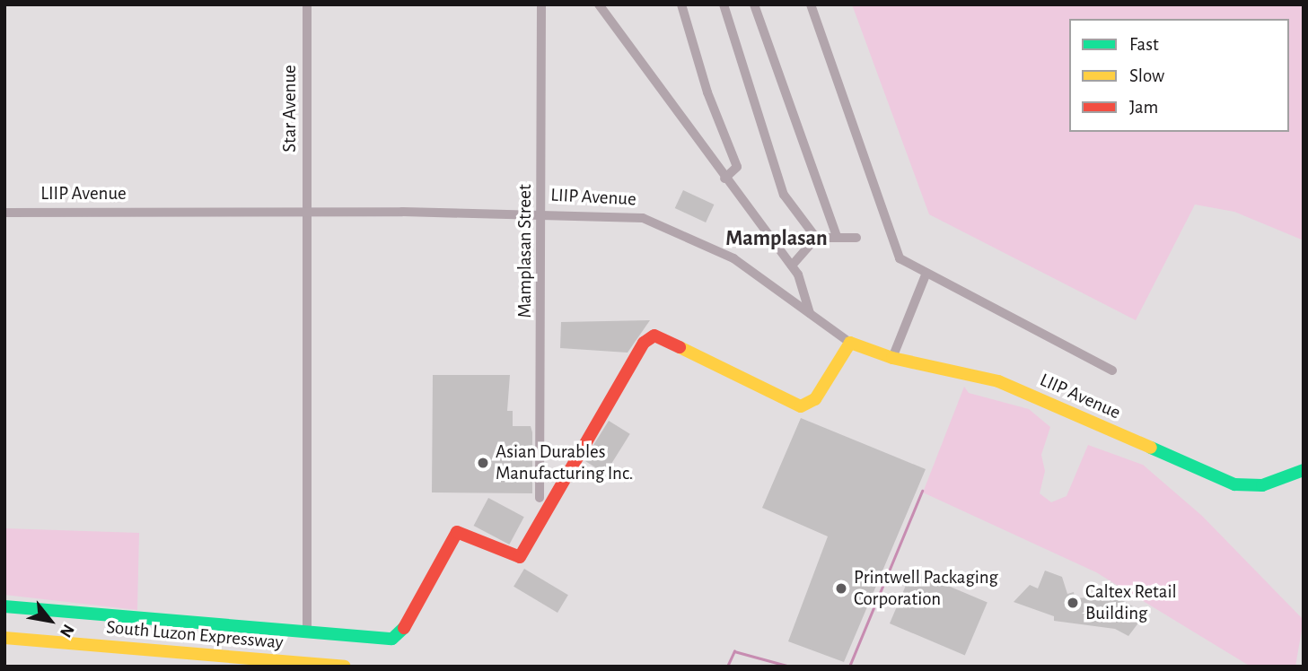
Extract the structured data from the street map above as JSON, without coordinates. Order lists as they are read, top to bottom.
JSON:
{
  "streets": {
    "main road": ["LIIP Avenue", "South Luzon Expressway"],
    "street": ["Star Avenue", "Mamplasan Street"]
  },
  "crossings": [
    ["Star Avenue", "LIIP Avenue"],
    ["LIIP Avenue", "Mamplasan Street"]
  ],
  "districts": ["Mamplasan"],
  "places": ["Asian Durables Manufacturing Inc.", "Printwell Packaging Corporation", "Caltex Retail Building"],
  "legend": ["Fast", "Slow", "Jam"],
  "north": "bottom right"
}
